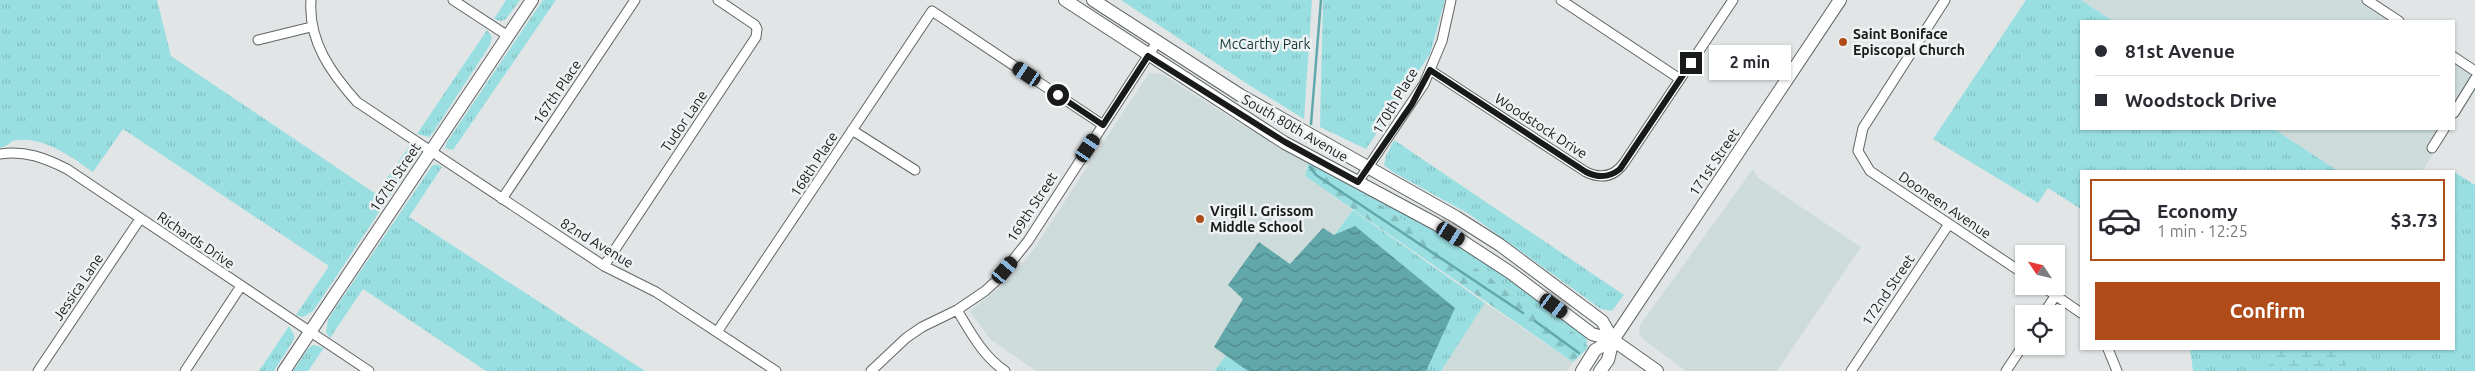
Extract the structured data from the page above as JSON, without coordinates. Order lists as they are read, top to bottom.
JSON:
{
  "streets": {
    "street": [
      "167th Place",
      "170th Place",
      "Tudor Lane",
      "Woodstock Drive",
      "South 80th Avenue",
      "171st Street",
      "168th Place",
      "167th Street",
      "Dooneen Avenue",
      "169th Street",
      "Richards Drive",
      "82nd Avenue",
      "Jessica Lane",
      "172nd Street"
    ]
  },
  "crossings": [
    ["167th Place", "82nd Avenue"],
    ["170th Place", "Woodstock Drive"],
    ["170th Place", "South 80th Avenue"],
    ["Tudor Lane", "82nd Avenue"],
    ["South 80th Avenue", "171st Street"],
    ["South 80th Avenue", "169th Street"],
    ["168th Place", "169th Street"],
    ["168th Place", "82nd Avenue"],
    ["167th Street", "Richards Drive"],
    ["167th Street", "82nd Avenue"],
    ["Dooneen Avenue", "172nd Street"],
    ["Richards Drive", "Jessica Lane"]
  ],
  "parks": ["McCarthy Park"],
  "places": ["Saint Boniface Episcopal Church", "Virgil I. Grissom Middle School"],
  "north": "top left",
  "page": {
    "banner": ["81st Avenue", "Woodstock Drive"],
    "bubble": "2 min",
    "list": [
      {
        "name": "Economy",
        "note": "1 min · 12:25",
        "value": "$3.73"
      }
    ],
    "buttons": "Confirm"
  }
}
